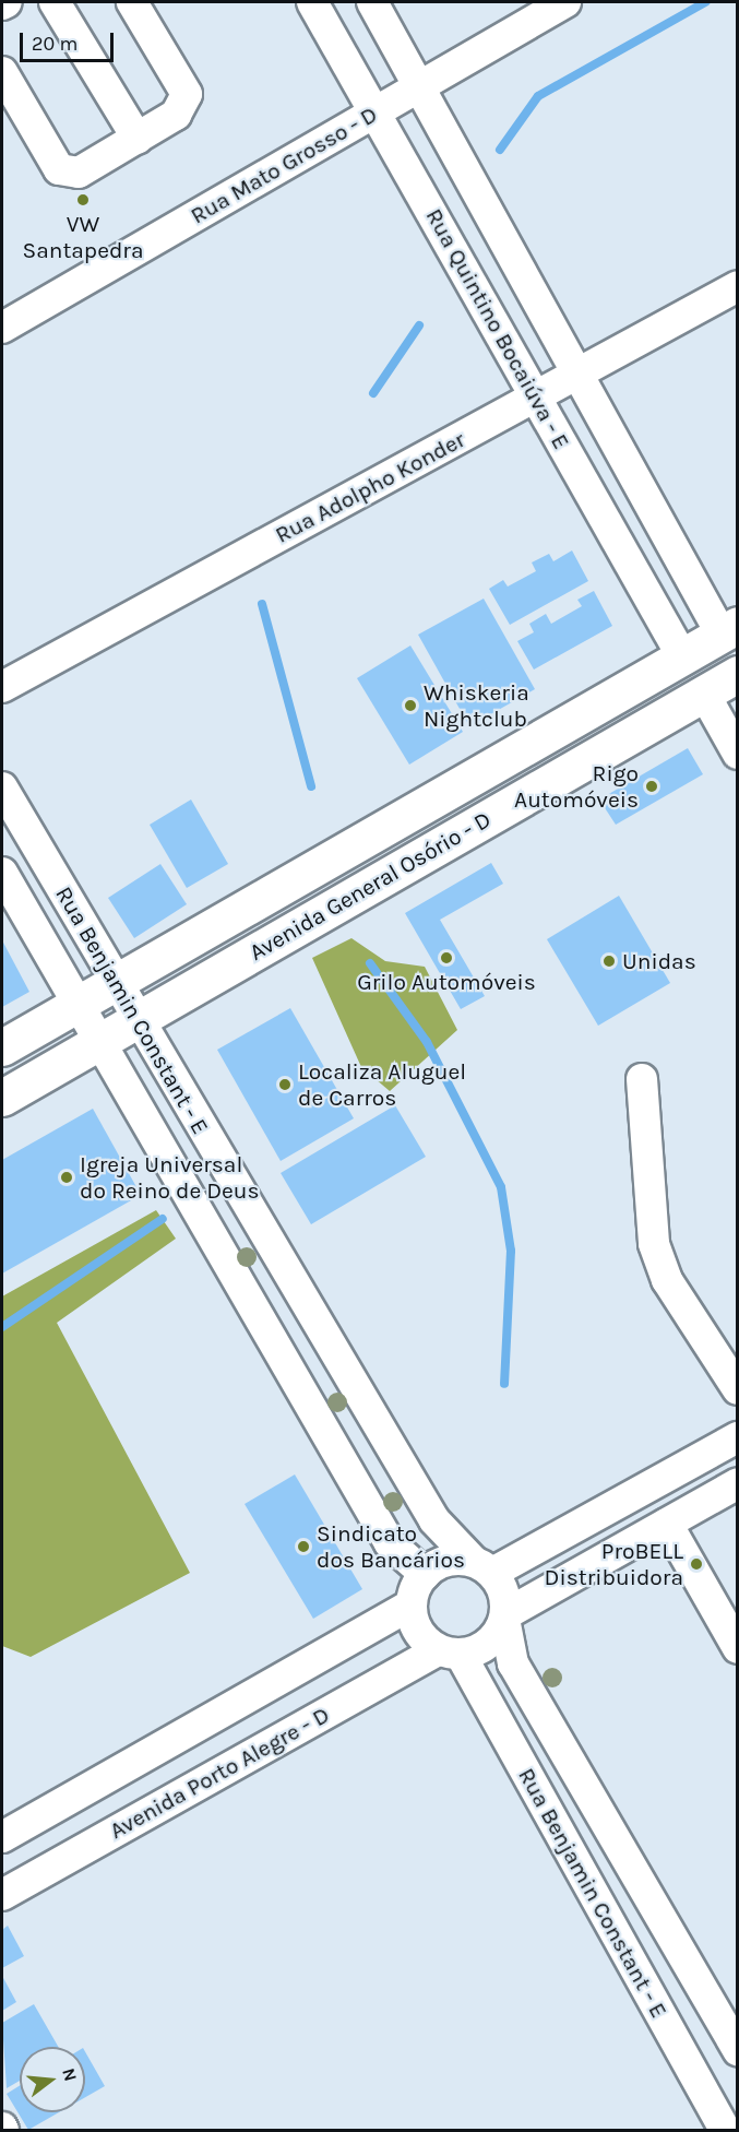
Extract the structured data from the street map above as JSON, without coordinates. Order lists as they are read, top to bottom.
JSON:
{
  "streets": {
    "main road": ["Avenida General Osório - D"],
    "street": [
      "Rua Mato Grosso - D",
      "Rua Quintino Bocaiúva - E",
      "Rua Adolpho Konder",
      "Rua Benjamin Constant - E",
      "Avenida Porto Alegre - D"
    ]
  },
  "crossings": [
    ["Rua Mato Grosso - D", "Rua Quintino Bocaiúva - E"],
    ["Rua Quintino Bocaiúva - E", "Rua Adolpho Konder"],
    ["Rua Quintino Bocaiúva - E", "Avenida General Osório - D"],
    ["Avenida General Osório - D", "Rua Benjamin Constant - E"],
    ["Rua Benjamin Constant - E", "Avenida Porto Alegre - D"]
  ],
  "places": [
    "VW Santapedra",
    "Whiskeria Nightclub",
    "Rigo Automóveis",
    "Grilo Automóveis",
    "Unidas",
    "Localiza Aluguel de Carros",
    "Igreja Universal do Reino de Deus",
    "Sindicato dos Bancários",
    "ProBELL Distribuidora"
  ],
  "scale_bar": "20 m",
  "north": "right"
}
